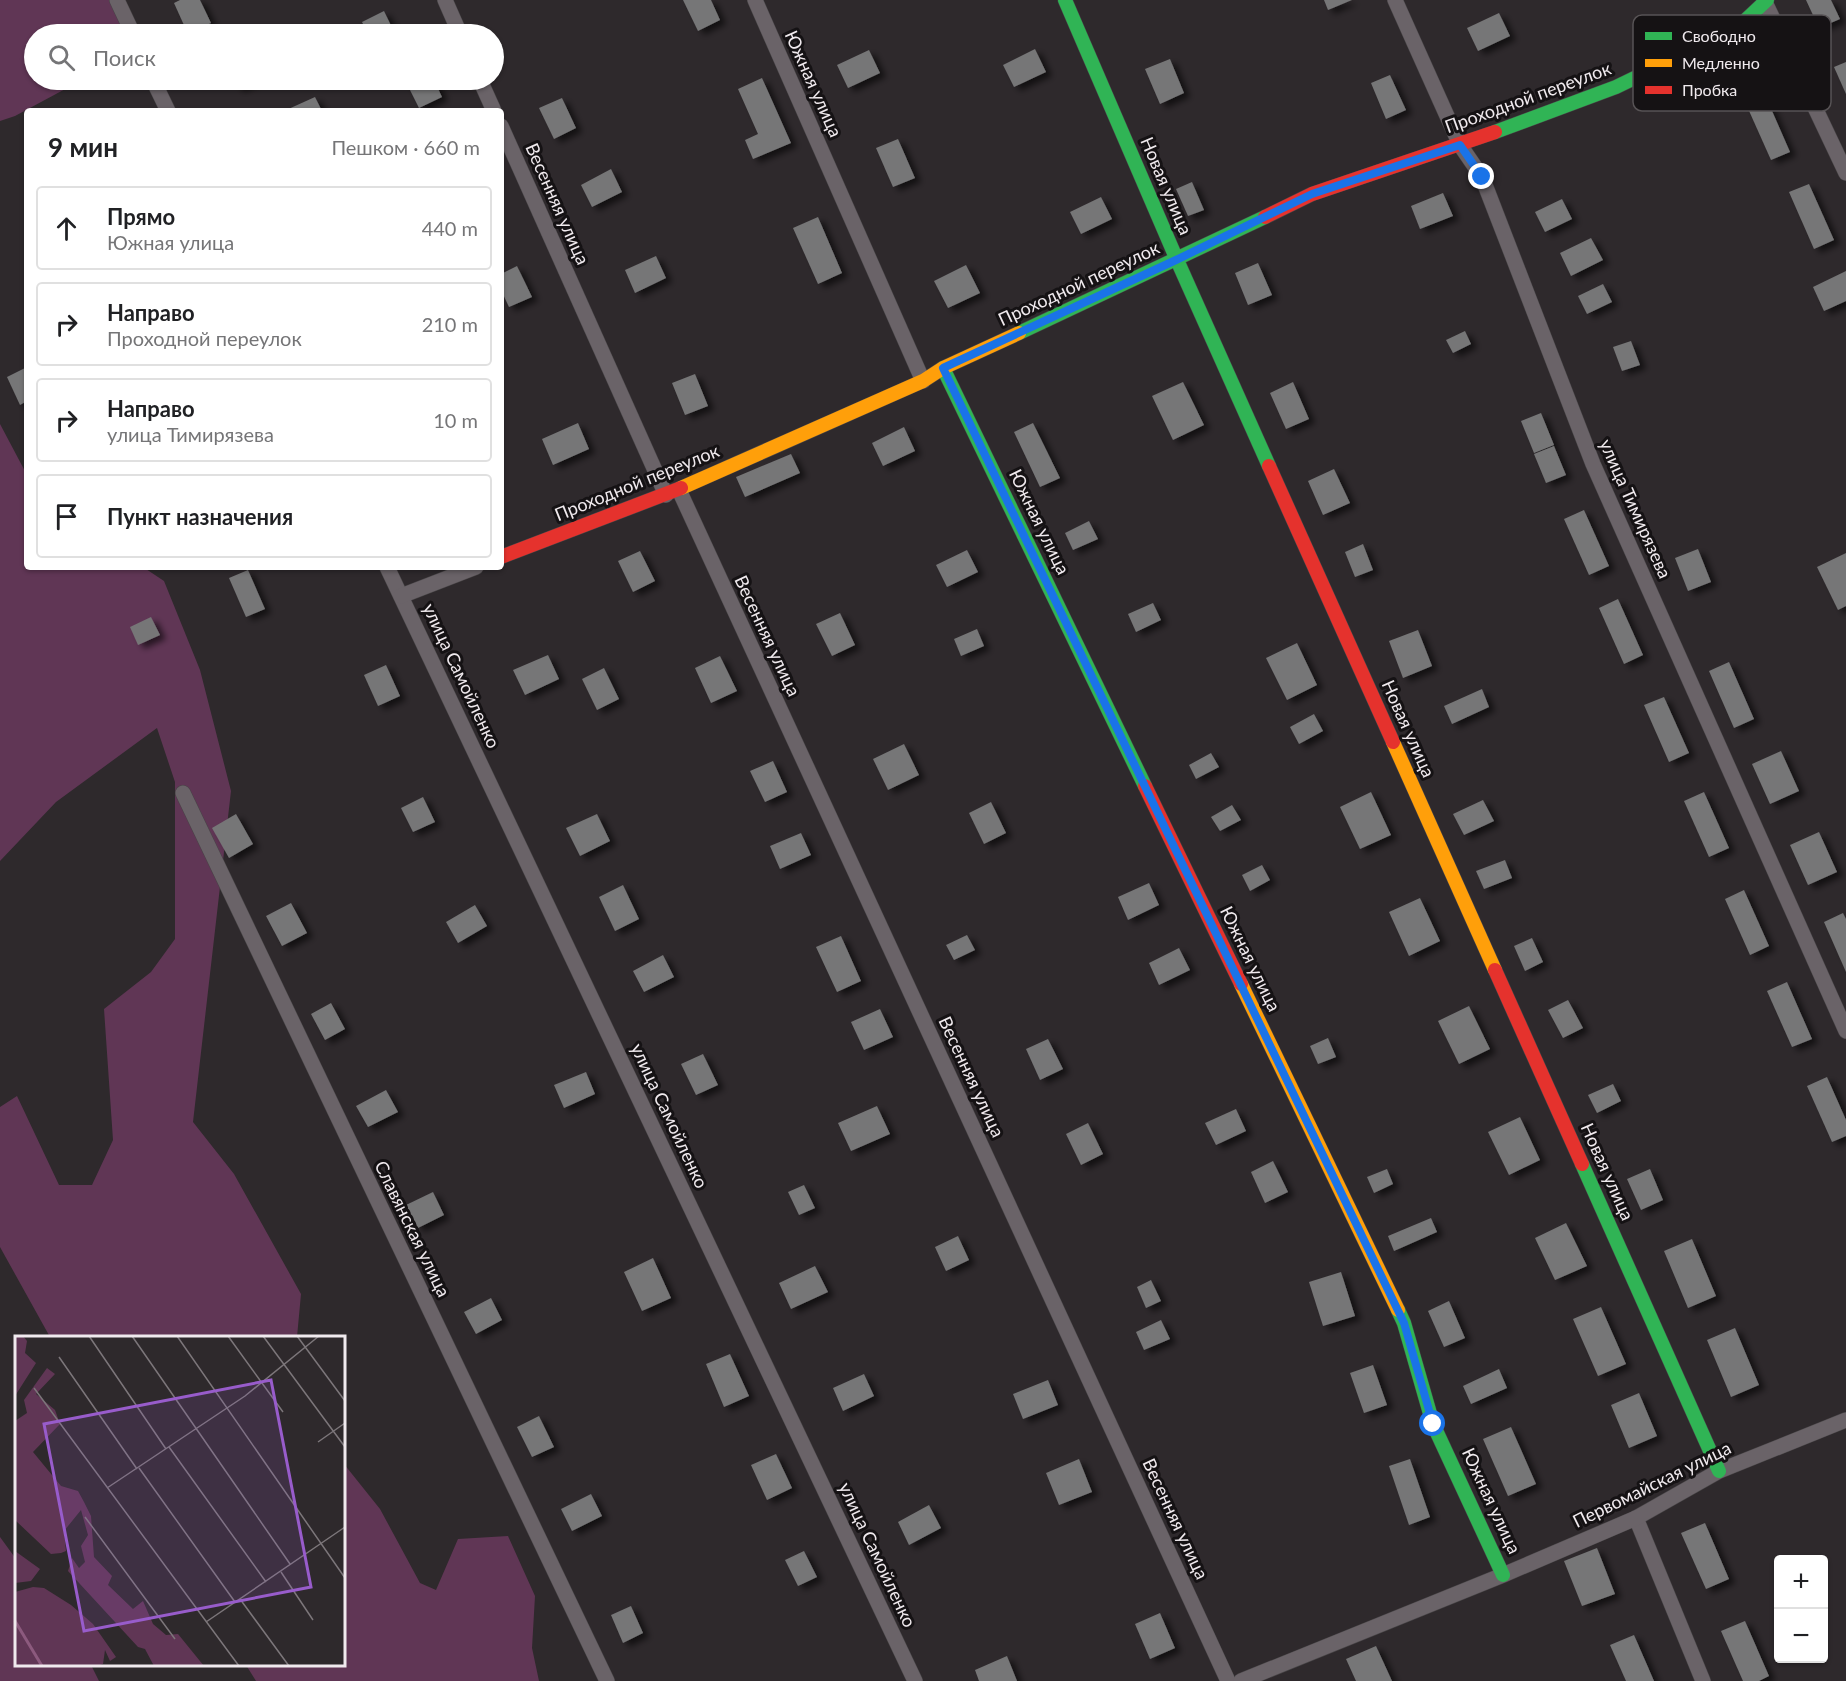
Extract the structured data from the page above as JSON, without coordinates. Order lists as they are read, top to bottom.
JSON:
{
  "streets": {
    "street": [
      "Южная улица",
      "Проходной переулок",
      "Новая улица",
      "Весенняя улица",
      "улица Тимирязева",
      "улица Самойленко",
      "Славянская улица",
      "Первомайская улица"
    ]
  },
  "crossings": [
    ["Южная улица", "Проходной переулок"],
    ["Южная улица", "Первомайская улица"],
    ["Проходной переулок", "Новая улица"],
    ["Проходной переулок", "Весенняя улица"],
    ["Проходной переулок", "улица Тимирязева"],
    ["Новая улица", "Первомайская улица"]
  ],
  "legend": ["Свободно", "Медленно", "Пробка"],
  "page": {
    "search": "Поиск",
    "heading": ["9 мин", "Пешком · 660 m"],
    "list": [
      ["Прямо", "Южная улица", "440 m"],
      ["Направо", "Проходной переулок", "210 m"],
      ["Направо", "улица Тимирязева", "10 m"],
      "Пункт назначения"
    ],
    "map_buttons": ["+", "−"]
  }
}
